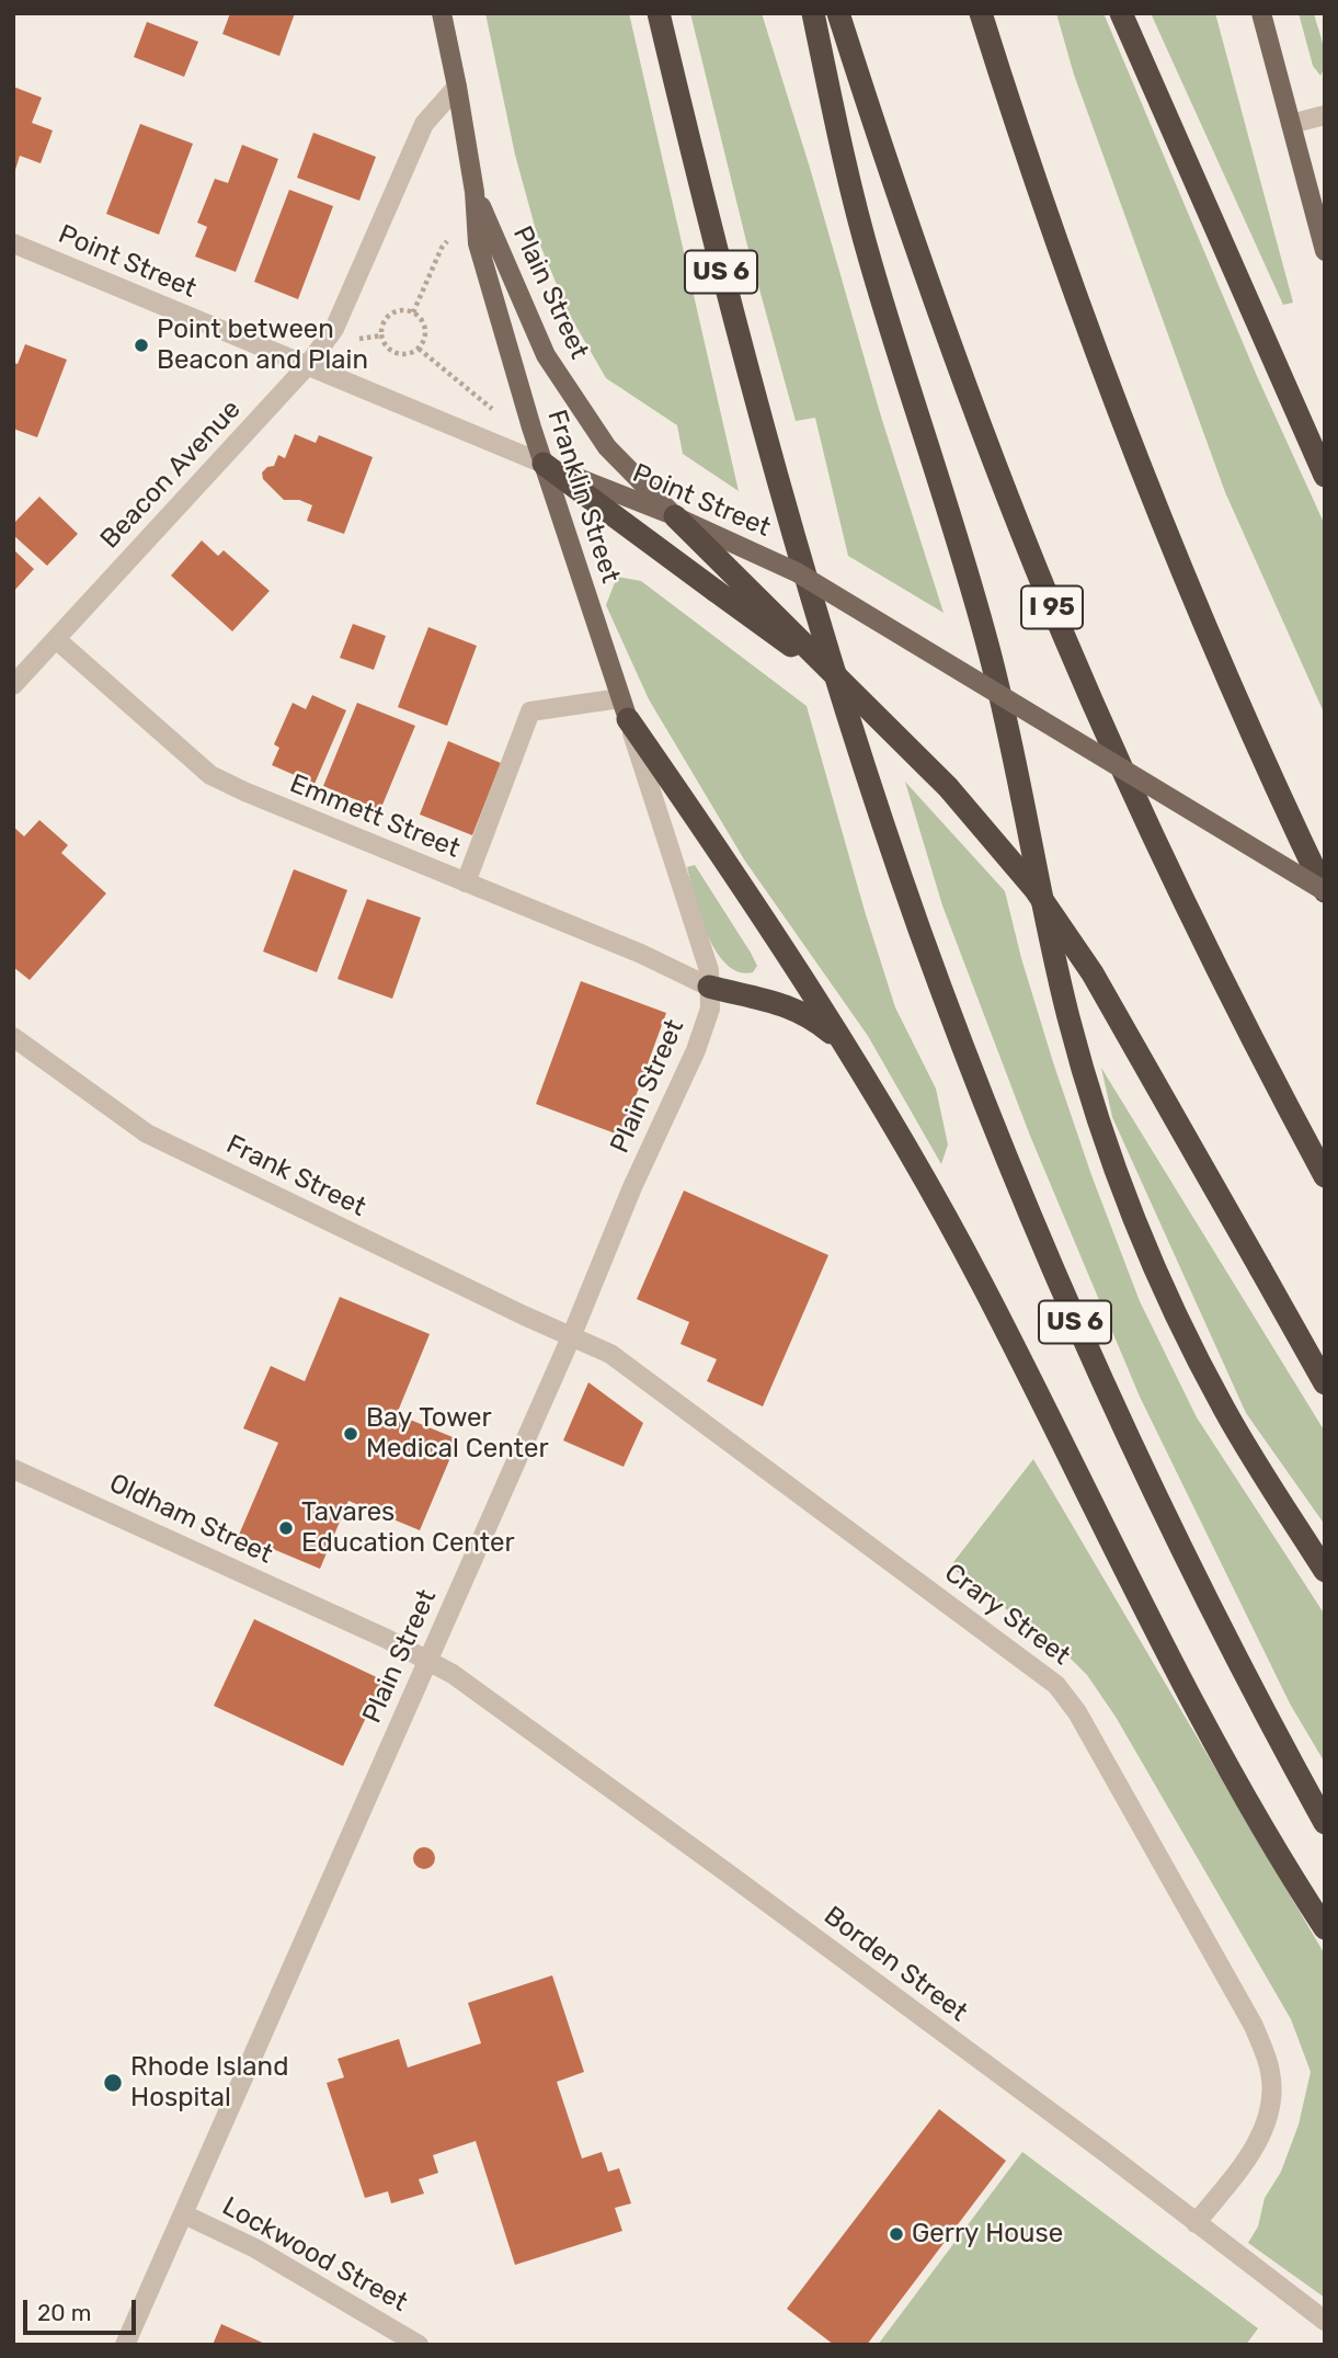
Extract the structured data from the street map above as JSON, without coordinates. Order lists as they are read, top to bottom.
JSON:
{
  "streets": {
    "highway": ["US 6", "I 95"],
    "main road": ["Point Street", "Plain Street", "Franklin Street"],
    "street": [
      "Beacon Avenue",
      "Emmett Street",
      "Frank Street",
      "Oldham Street",
      "Crary Street",
      "Borden Street",
      "Lockwood Street"
    ]
  },
  "crossings": [
    ["Point Street", "Plain Street"],
    ["Point Street", "Beacon Avenue"],
    ["Point Street", "Franklin Street"],
    ["Plain Street", "Franklin Street"],
    ["Plain Street", "Emmett Street"],
    ["Plain Street", "Frank Street"],
    ["Plain Street", "Oldham Street"],
    ["Plain Street", "Crary Street"],
    ["Plain Street", "Borden Street"],
    ["Plain Street", "Lockwood Street"],
    ["Beacon Avenue", "Franklin Street"],
    ["Beacon Avenue", "Emmett Street"],
    ["Franklin Street", "Emmett Street"],
    ["Frank Street", "Crary Street"],
    ["Oldham Street", "Borden Street"],
    ["Crary Street", "Borden Street"]
  ],
  "places": [
    "Point between Beacon and Plain",
    "Bay Tower Medical Center",
    "Tavares Education Center",
    "Rhode Island Hospital",
    "Gerry House"
  ],
  "scale_bar": "20 m"
}
